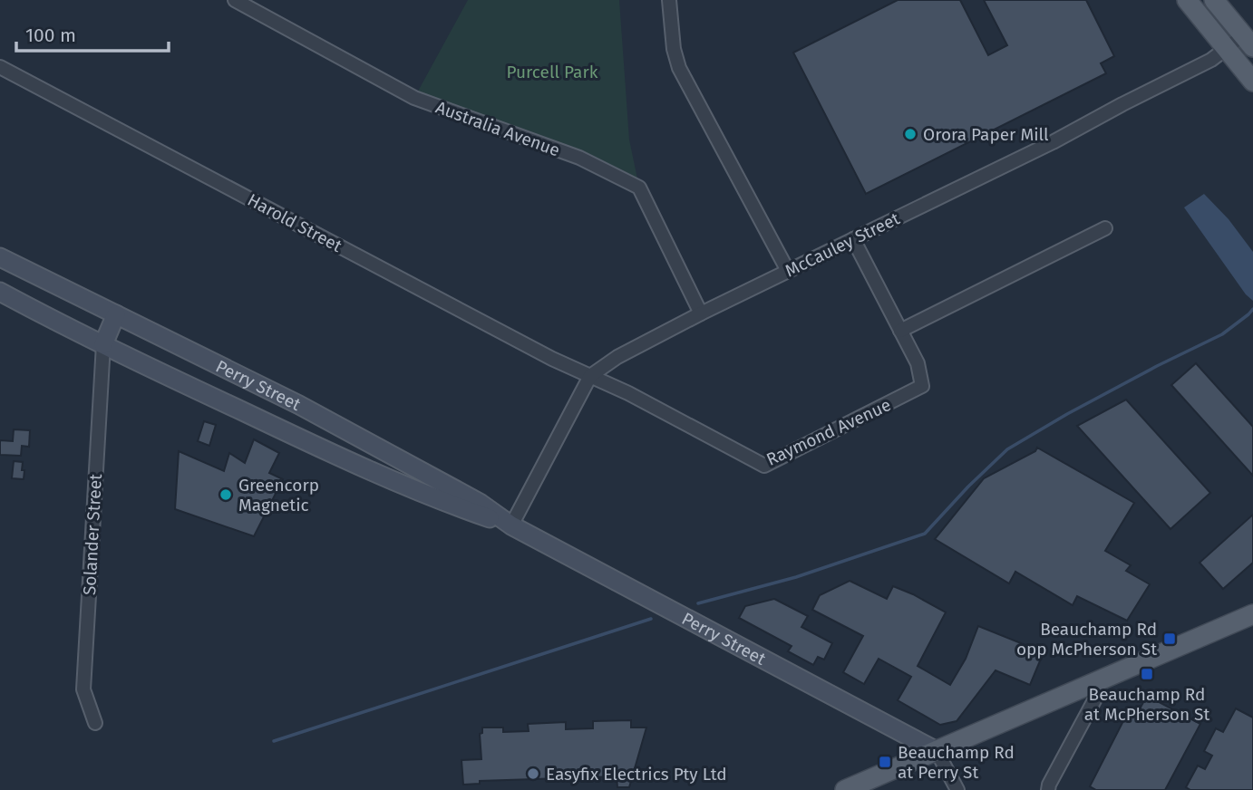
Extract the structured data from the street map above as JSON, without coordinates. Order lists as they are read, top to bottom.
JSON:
{
  "streets": {
    "street": [
      "Australia Avenue",
      "Harold Street",
      "McCauley Street",
      "Perry Street",
      "Raymond Avenue",
      "Solander Street"
    ]
  },
  "crossings": [
    ["Australia Avenue", "McCauley Street"],
    ["Harold Street", "McCauley Street"],
    ["Harold Street", "Raymond Avenue"],
    ["McCauley Street", "Perry Street"],
    ["McCauley Street", "Raymond Avenue"],
    ["Perry Street", "Solander Street"]
  ],
  "parks": ["Purcell Park"],
  "places": {
    "other": ["Orora Paper Mill", "Greencorp Magnetic", "Easyfix Electrics Pty Ltd"],
    "transit": ["Beauchamp Rd opp McPherson St", "Beauchamp Rd at McPherson St", "Beauchamp Rd at Perry St"]
  },
  "scale_bar": "100 m"
}
